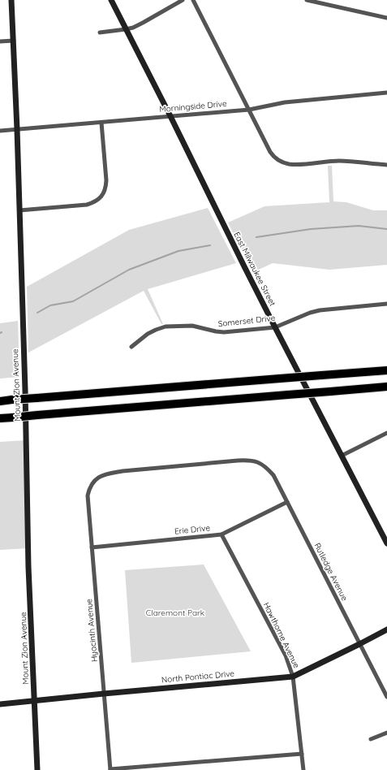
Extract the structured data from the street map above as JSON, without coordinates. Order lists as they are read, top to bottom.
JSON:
{
  "streets": {
    "main road": ["East Milwaukee Street", "Mount Zion Avenue", "North Pontiac Drive"],
    "street": [
      "Morningside Drive",
      "Somerset Drive",
      "Erie Drive",
      "Rutledge Avenue",
      "Hyacinth Avenue",
      "Hawthorne Avenue"
    ]
  },
  "crossings": [
    ["Morningside Drive", "East Milwaukee Street"],
    ["Morningside Drive", "Mount Zion Avenue"],
    ["East Milwaukee Street", "Somerset Drive"],
    ["Mount Zion Avenue", "North Pontiac Drive"],
    ["Erie Drive", "Rutledge Avenue"],
    ["Erie Drive", "Hyacinth Avenue"],
    ["Erie Drive", "Hawthorne Avenue"],
    ["Rutledge Avenue", "Hyacinth Avenue"],
    ["Rutledge Avenue", "North Pontiac Drive"],
    ["Hyacinth Avenue", "North Pontiac Drive"],
    ["Hawthorne Avenue", "North Pontiac Drive"]
  ],
  "parks": ["Claremont Park"]
}
